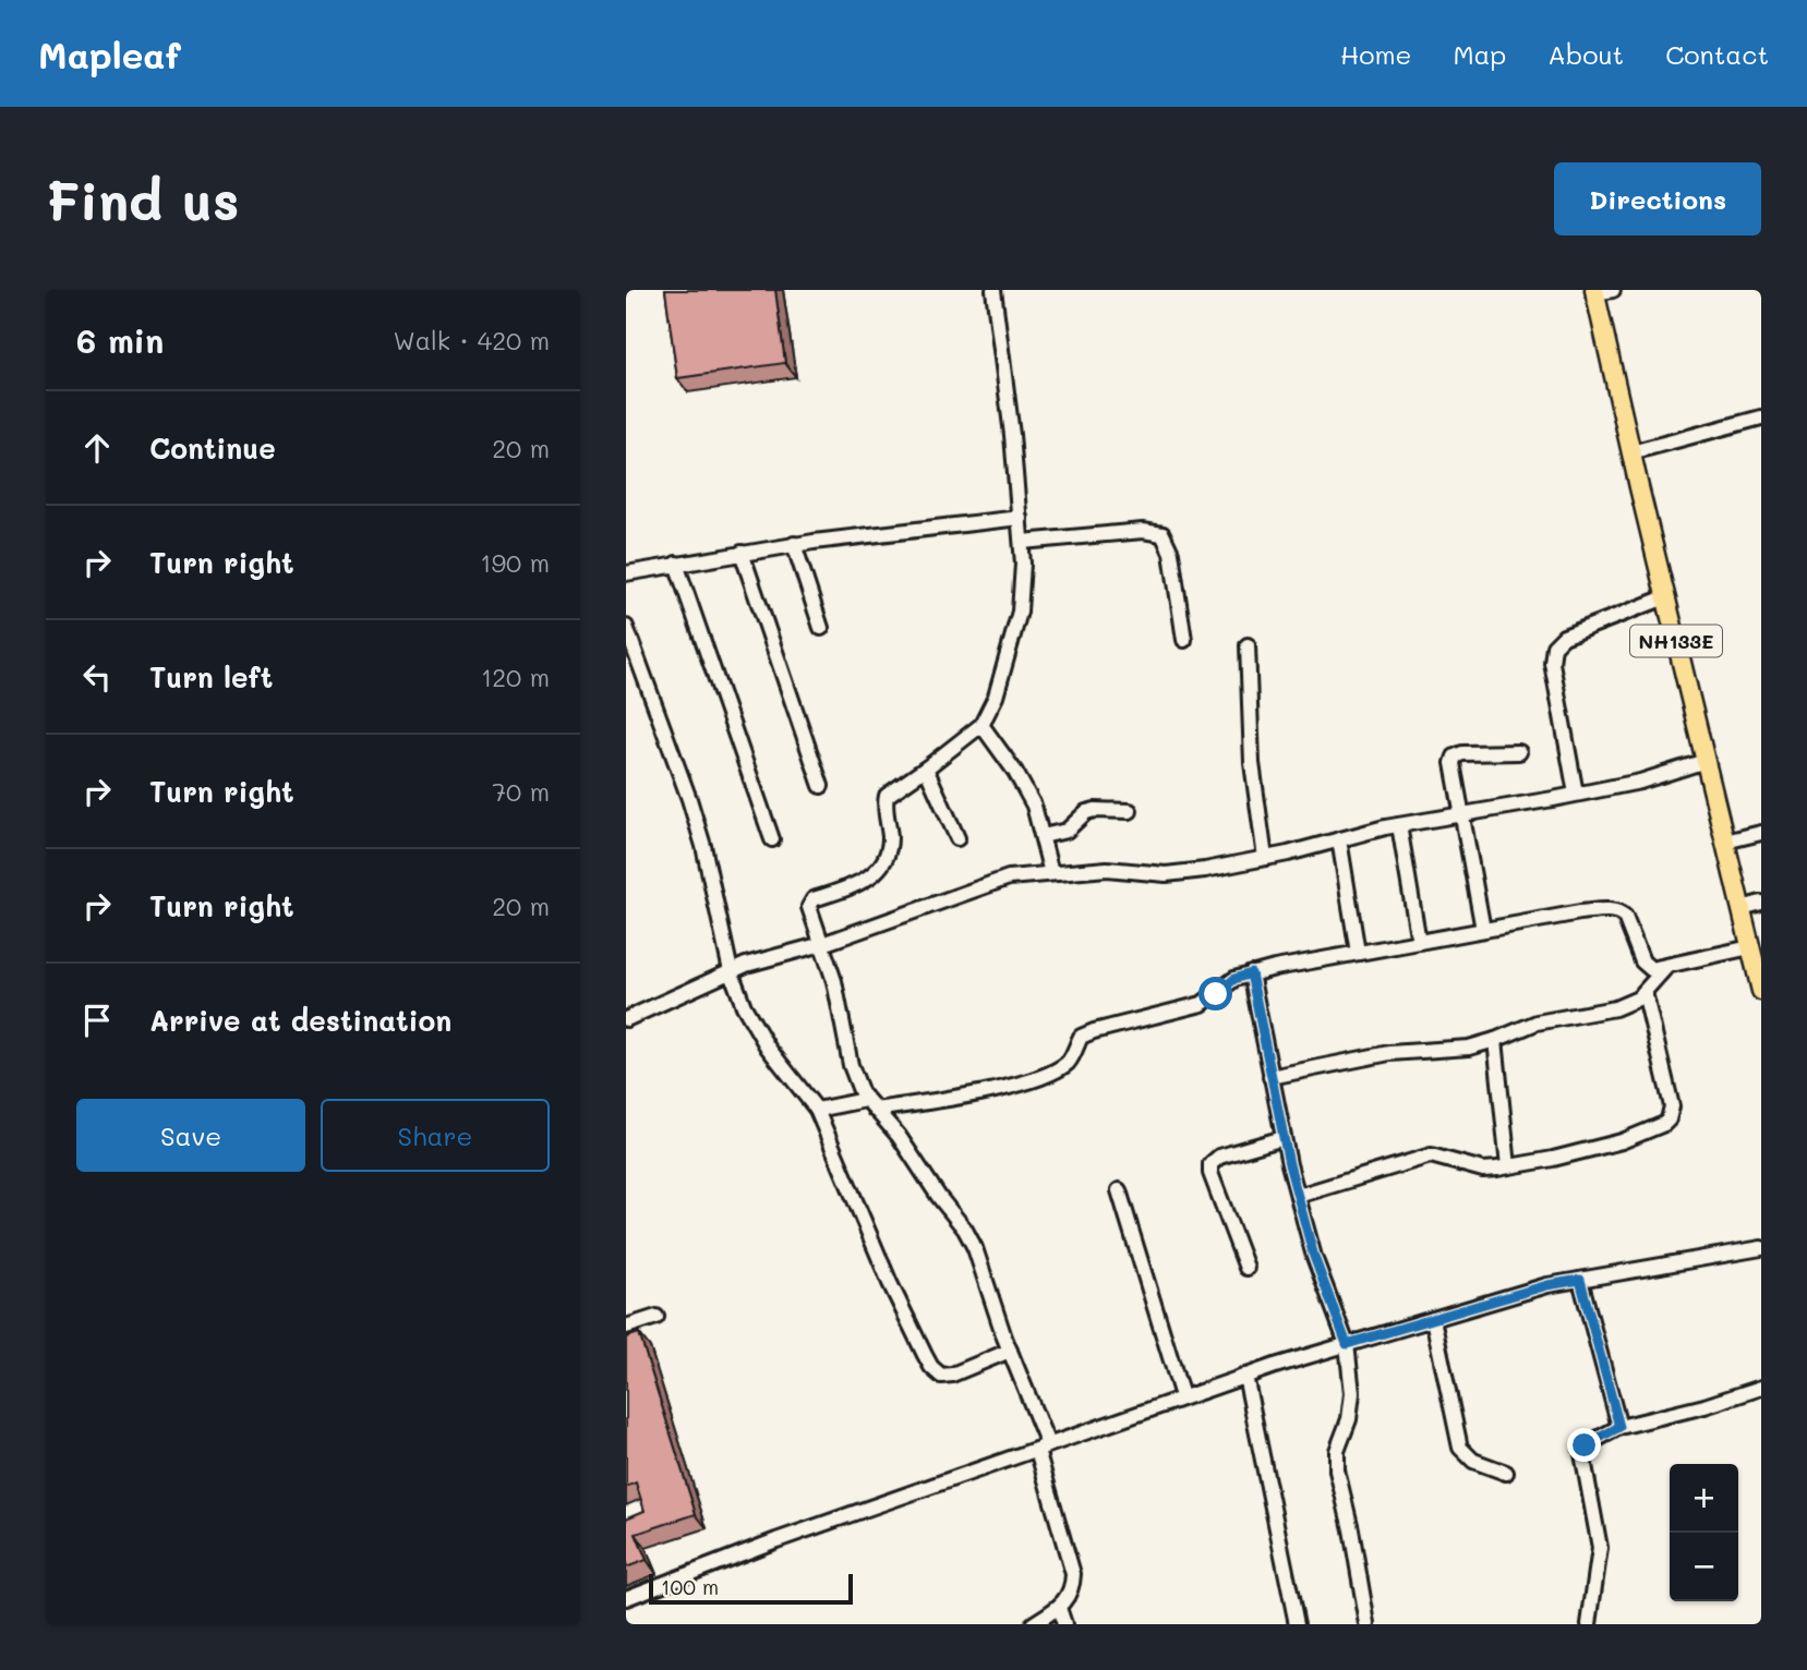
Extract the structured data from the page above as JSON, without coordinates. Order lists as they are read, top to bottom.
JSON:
{
  "streets": {
    "main road": ["NH133E"]
  },
  "scale_bar": "100 m",
  "page": {
    "header": "Mapleaf",
    "nav": [
      "Home",
      "Map",
      "About",
      "Contact"
    ],
    "buttons": [
      "Directions",
      ["Save", "Share"]
    ],
    "title": "Find us",
    "heading": ["6 min", "Walk · 420 m"],
    "list": [
      ["Continue", "20 m"],
      ["Turn right", "190 m"],
      ["Turn left", "120 m"],
      ["Turn right", "70 m"],
      ["Turn right", "20 m"],
      "Arrive at destination"
    ],
    "map_buttons": ["+", "−"],
    "scale": "100 m"
  }
}
